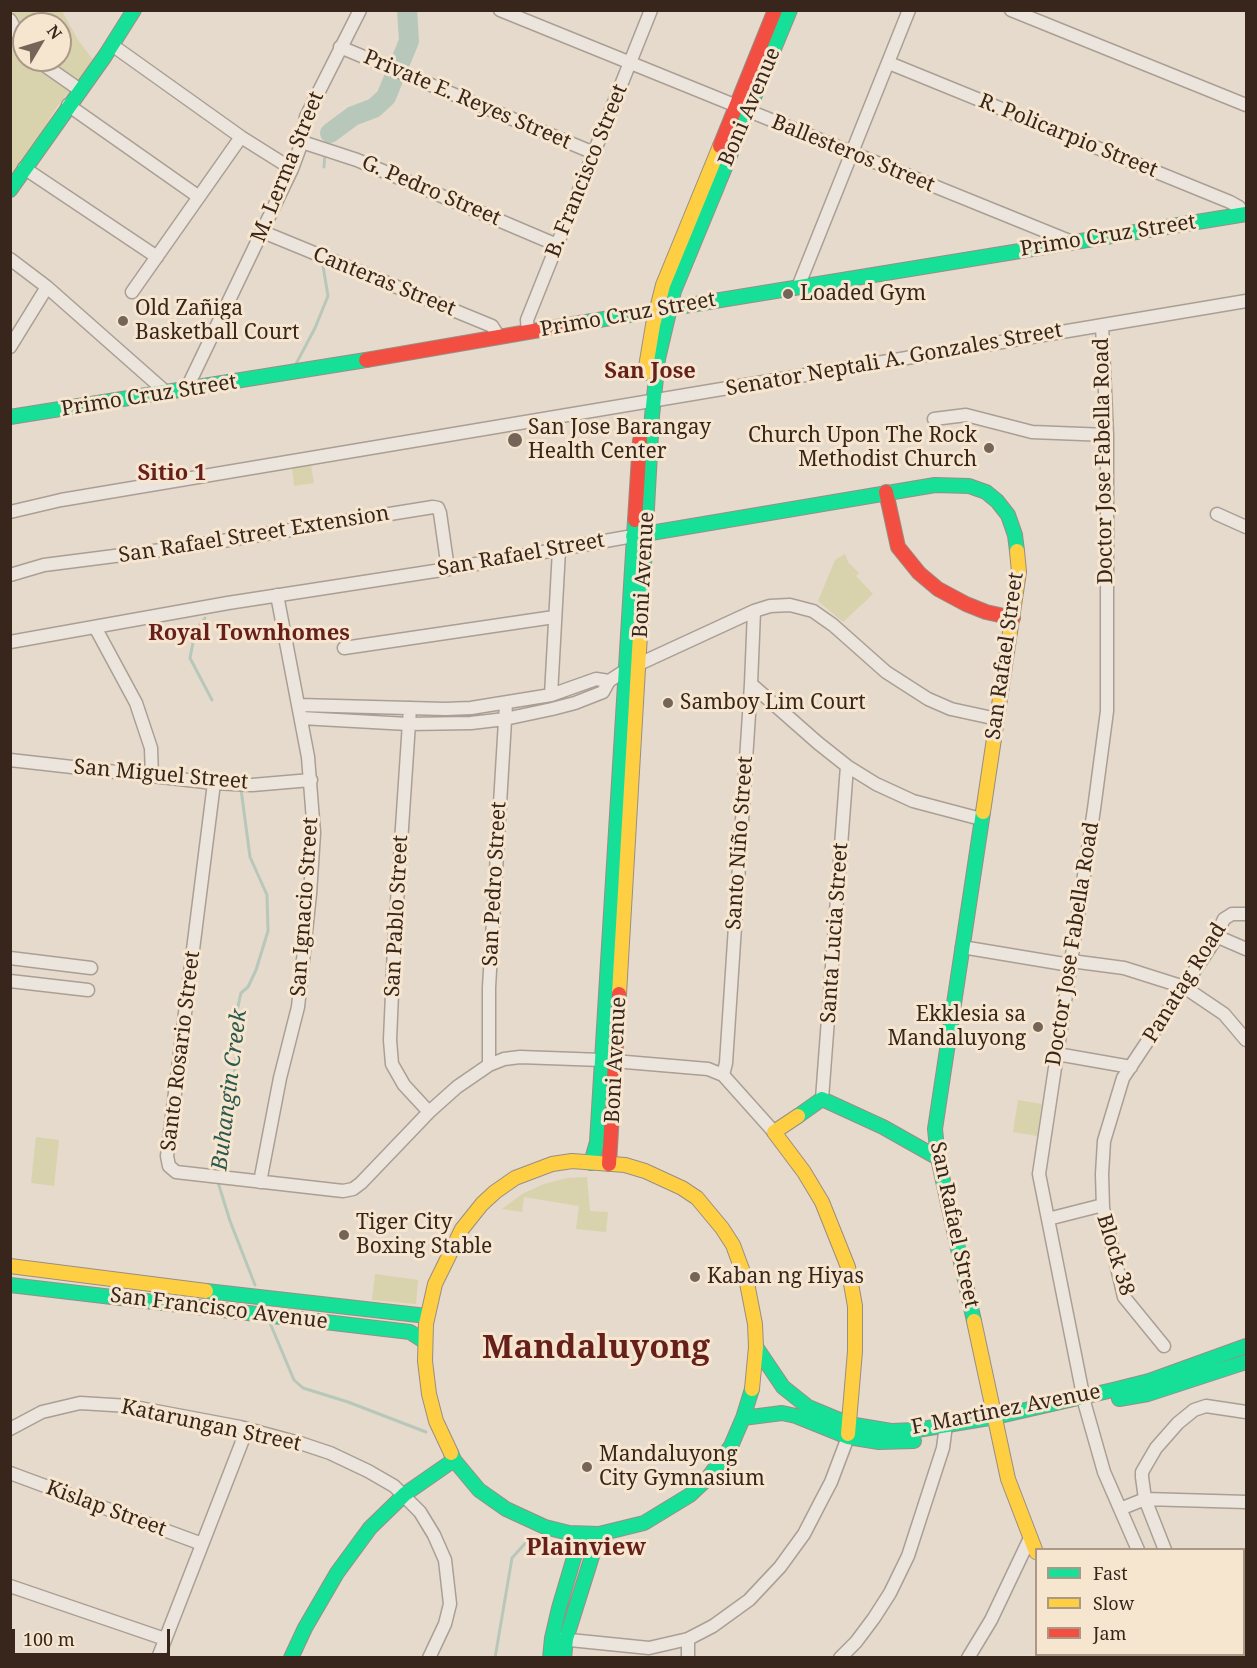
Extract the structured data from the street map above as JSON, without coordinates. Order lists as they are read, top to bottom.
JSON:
{
  "streets": {
    "main road": [
      "Boni Avenue",
      "Primo Cruz Street",
      "San Rafael Street",
      "San Francisco Avenue",
      "F. Martinez Avenue"
    ],
    "street": [
      "Private E. Reyes Street",
      "R. Policarpio Street",
      "Ballesteros Street",
      "M. Lerma Street",
      "B. Francisco Street",
      "G. Pedro Street",
      "Canteras Street",
      "Senator Neptali A. Gonzales Street",
      "Doctor Jose Fabella Road",
      "San Rafael Street Extension",
      "San Miguel Street",
      "Santo Niño Street",
      "San Pedro Street",
      "San Ignacio Street",
      "San Pablo Street",
      "Santa Lucia Street",
      "Panatag Road",
      "Santo Rosario Street",
      "Block 38",
      "Katarungan Street",
      "Kislap Street"
    ]
  },
  "crossings": [
    ["Private E. Reyes Street", "M. Lerma Street"],
    ["Private E. Reyes Street", "B. Francisco Street"],
    ["Boni Avenue", "Ballesteros Street"],
    ["Boni Avenue", "Primo Cruz Street"],
    ["Boni Avenue", "Senator Neptali A. Gonzales Street"],
    ["Boni Avenue", "San Rafael Street"],
    ["Boni Avenue", "Santo Rosario Street"],
    ["R. Policarpio Street", "Primo Cruz Street"],
    ["Ballesteros Street", "B. Francisco Street"],
    ["Ballesteros Street", "Primo Cruz Street"],
    ["M. Lerma Street", "G. Pedro Street"],
    ["M. Lerma Street", "Primo Cruz Street"],
    ["M. Lerma Street", "Canteras Street"],
    ["B. Francisco Street", "G. Pedro Street"],
    ["B. Francisco Street", "Primo Cruz Street"],
    ["Primo Cruz Street", "Canteras Street"],
    ["Senator Neptali A. Gonzales Street", "Doctor Jose Fabella Road"],
    ["Doctor Jose Fabella Road", "Block 38"],
    ["Doctor Jose Fabella Road", "F. Martinez Avenue"],
    ["San Rafael Street Extension", "San Rafael Street"],
    ["San Rafael Street", "San Ignacio Street"],
    ["San Rafael Street", "F. Martinez Avenue"],
    ["San Miguel Street", "San Ignacio Street"],
    ["San Miguel Street", "Santo Rosario Street"],
    ["Santo Niño Street", "Santo Rosario Street"],
    ["San Pedro Street", "Santo Rosario Street"],
    ["San Ignacio Street", "Santo Rosario Street"],
    ["San Pablo Street", "Santo Rosario Street"],
    ["Panatag Road", "Block 38"]
  ],
  "districts": [
    "San Jose",
    "Sitio 1",
    "Royal Townhomes",
    "Mandaluyong",
    "Plainview"
  ],
  "water": ["Buhangin Creek"],
  "places": [
    "Loaded Gym",
    "Old Zañiga Basketball Court",
    "San Jose Barangay Health Center",
    "Church Upon The Rock Methodist Church",
    "Samboy Lim Court",
    "Ekklesia sa Mandaluyong",
    "Tiger City Boxing Stable",
    "Kaban ng Hiyas",
    "Mandaluyong City Gymnasium"
  ],
  "legend": ["Fast", "Slow", "Jam"],
  "scale_bar": "100 m",
  "north": "top right"
}
